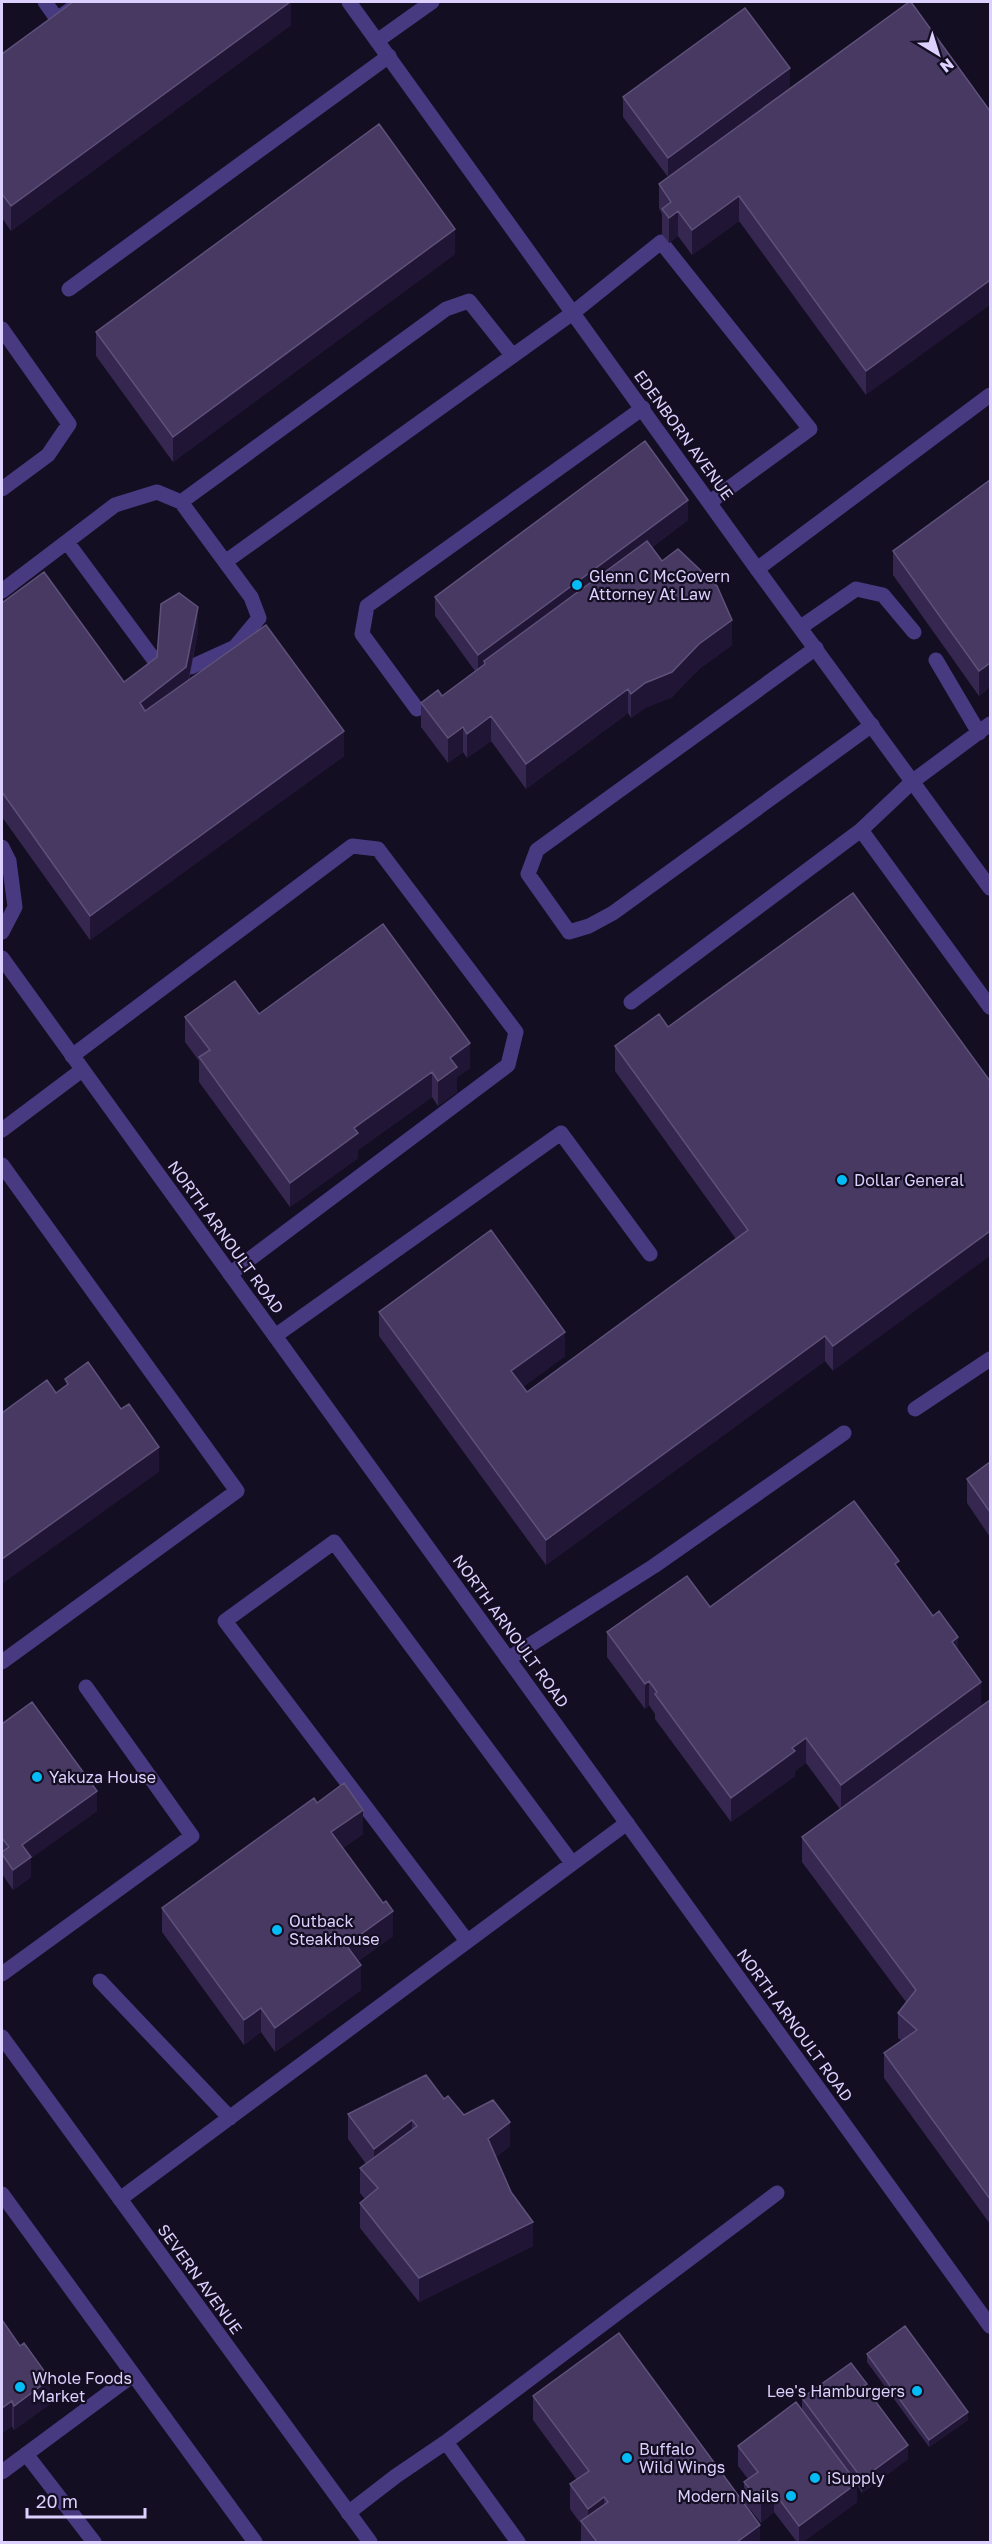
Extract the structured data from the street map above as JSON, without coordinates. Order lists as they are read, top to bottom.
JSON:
{
  "streets": {
    "street": ["EDENBORN AVENUE", "NORTH ARNOULT ROAD", "SEVERN AVENUE"]
  },
  "places": [
    "Glenn C McGovern Attorney At Law",
    "Dollar General",
    "Yakuza House",
    "Outback Steakhouse",
    "Whole Foods Market",
    "Lee's Hamburgers",
    "Buffalo Wild Wings",
    "iSupply",
    "Modern Nails"
  ],
  "scale_bar": "20 m",
  "north": "bottom right"
}
